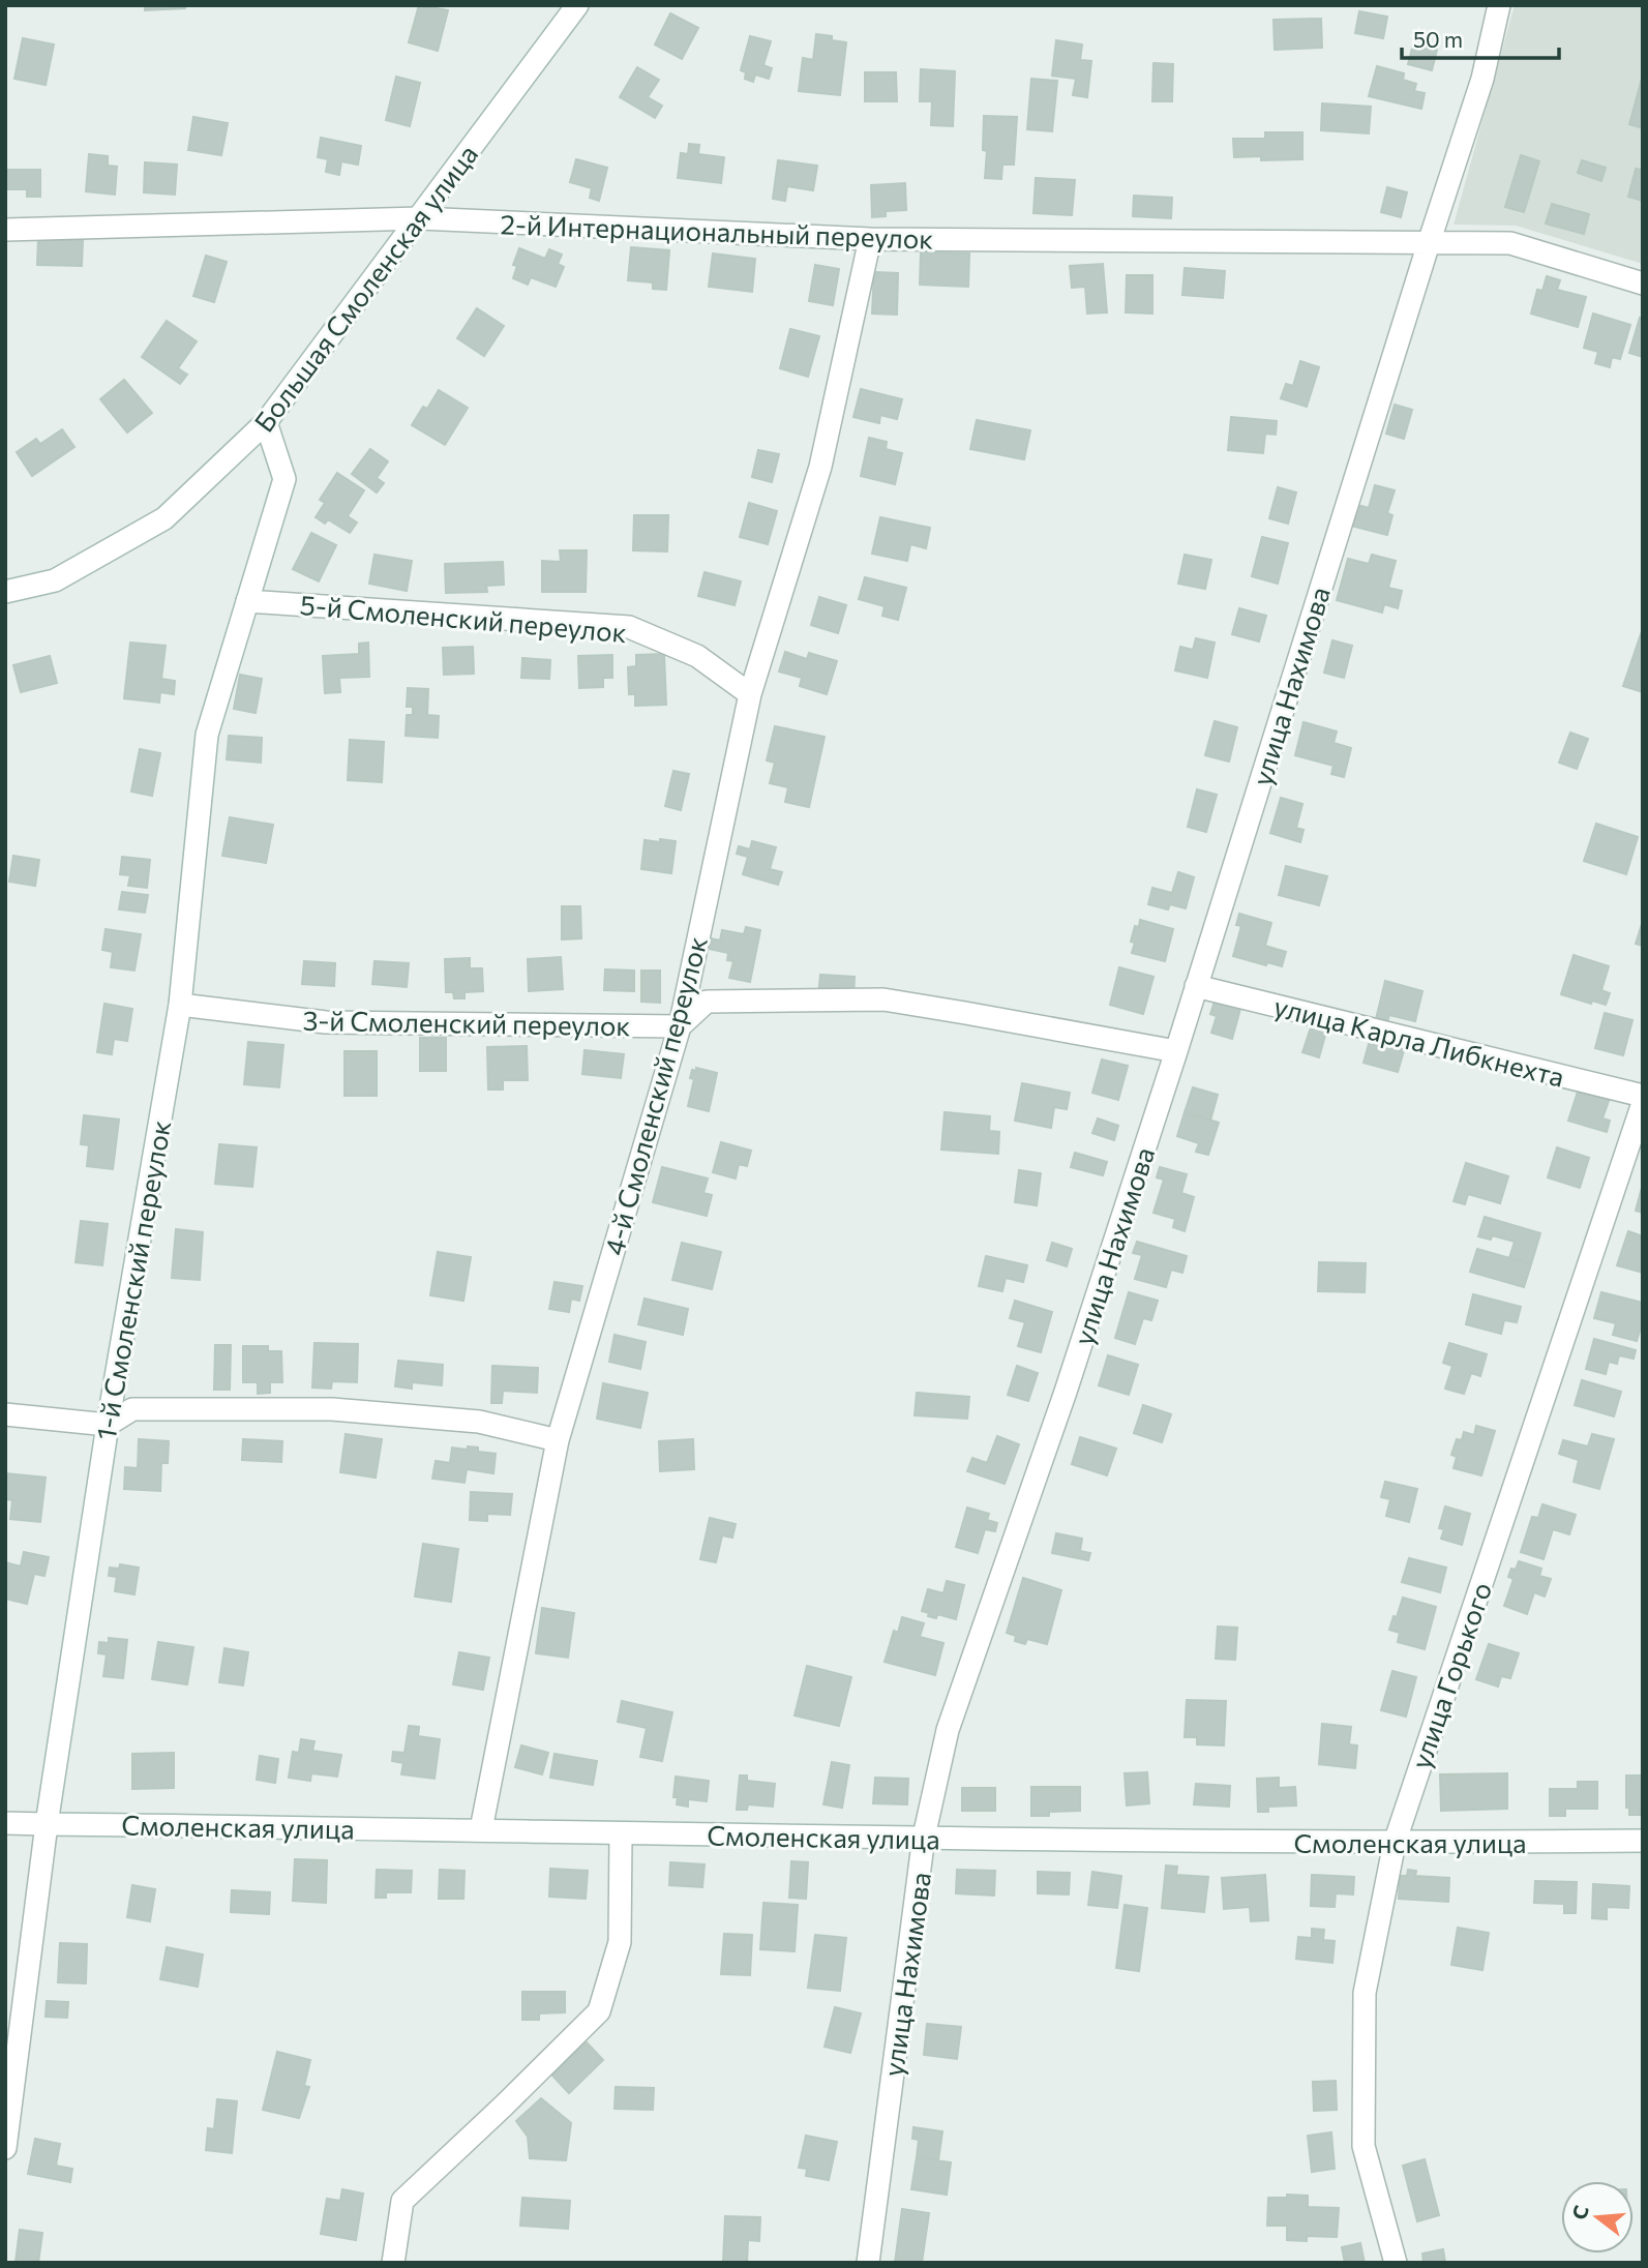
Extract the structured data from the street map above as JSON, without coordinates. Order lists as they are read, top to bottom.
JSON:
{
  "streets": {
    "street": [
      "2-й Интернациональный переулок",
      "Большая Смоленская улица",
      "5-й Смоленский переулок",
      "улица Нахимова",
      "3-й Смоленский переулок",
      "улица Карла Либкнехта",
      "4-й Смоленский переулок",
      "1-й Смоленский переулок",
      "улица Горького",
      "Смоленская улица"
    ]
  },
  "crossings": [
    ["2-й Интернациональный переулок", "Большая Смоленская улица"],
    ["2-й Интернациональный переулок", "улица Нахимова"],
    ["2-й Интернациональный переулок", "4-й Смоленский переулок"],
    ["Большая Смоленская улица", "1-й Смоленский переулок"],
    ["5-й Смоленский переулок", "4-й Смоленский переулок"],
    ["5-й Смоленский переулок", "1-й Смоленский переулок"],
    ["улица Нахимова", "улица Карла Либкнехта"],
    ["улица Нахимова", "Смоленская улица"],
    ["3-й Смоленский переулок", "4-й Смоленский переулок"],
    ["3-й Смоленский переулок", "1-й Смоленский переулок"],
    ["4-й Смоленский переулок", "Смоленская улица"],
    ["1-й Смоленский переулок", "Смоленская улица"],
    ["улица Горького", "Смоленская улица"]
  ],
  "scale_bar": "50 m",
  "north": "left"
}
